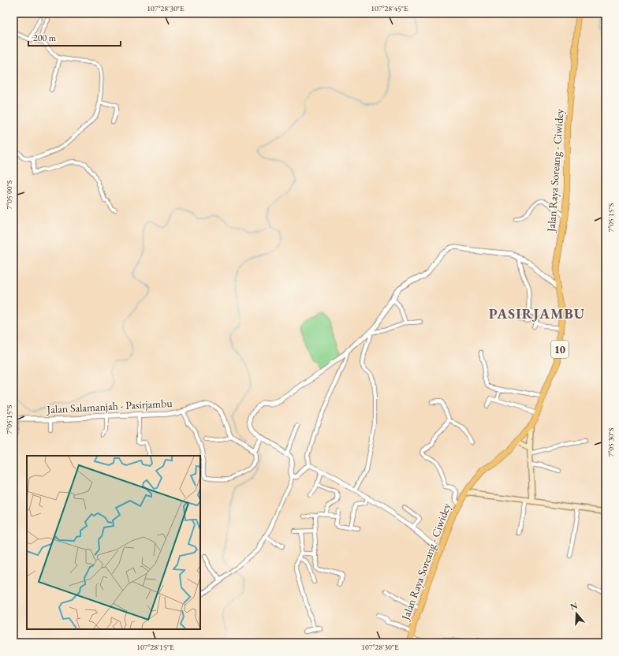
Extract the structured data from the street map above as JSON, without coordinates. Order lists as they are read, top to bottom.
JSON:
{
  "streets": {
    "highway": ["Jalan Raya Soreang - Ciwidey", "10"],
    "street": ["Jalan Salamanjah - Pasirjambu"]
  },
  "districts": ["PASIRJAMBU"],
  "scale_bar": "200 m",
  "north": "top",
  "coordinates": [
    "107°28'30\"E",
    "107°28'45\"E",
    "7°05'00\"S",
    "7°05'15\"S",
    "7°05'30\"S",
    "107°28'15\"E"
  ]
}
